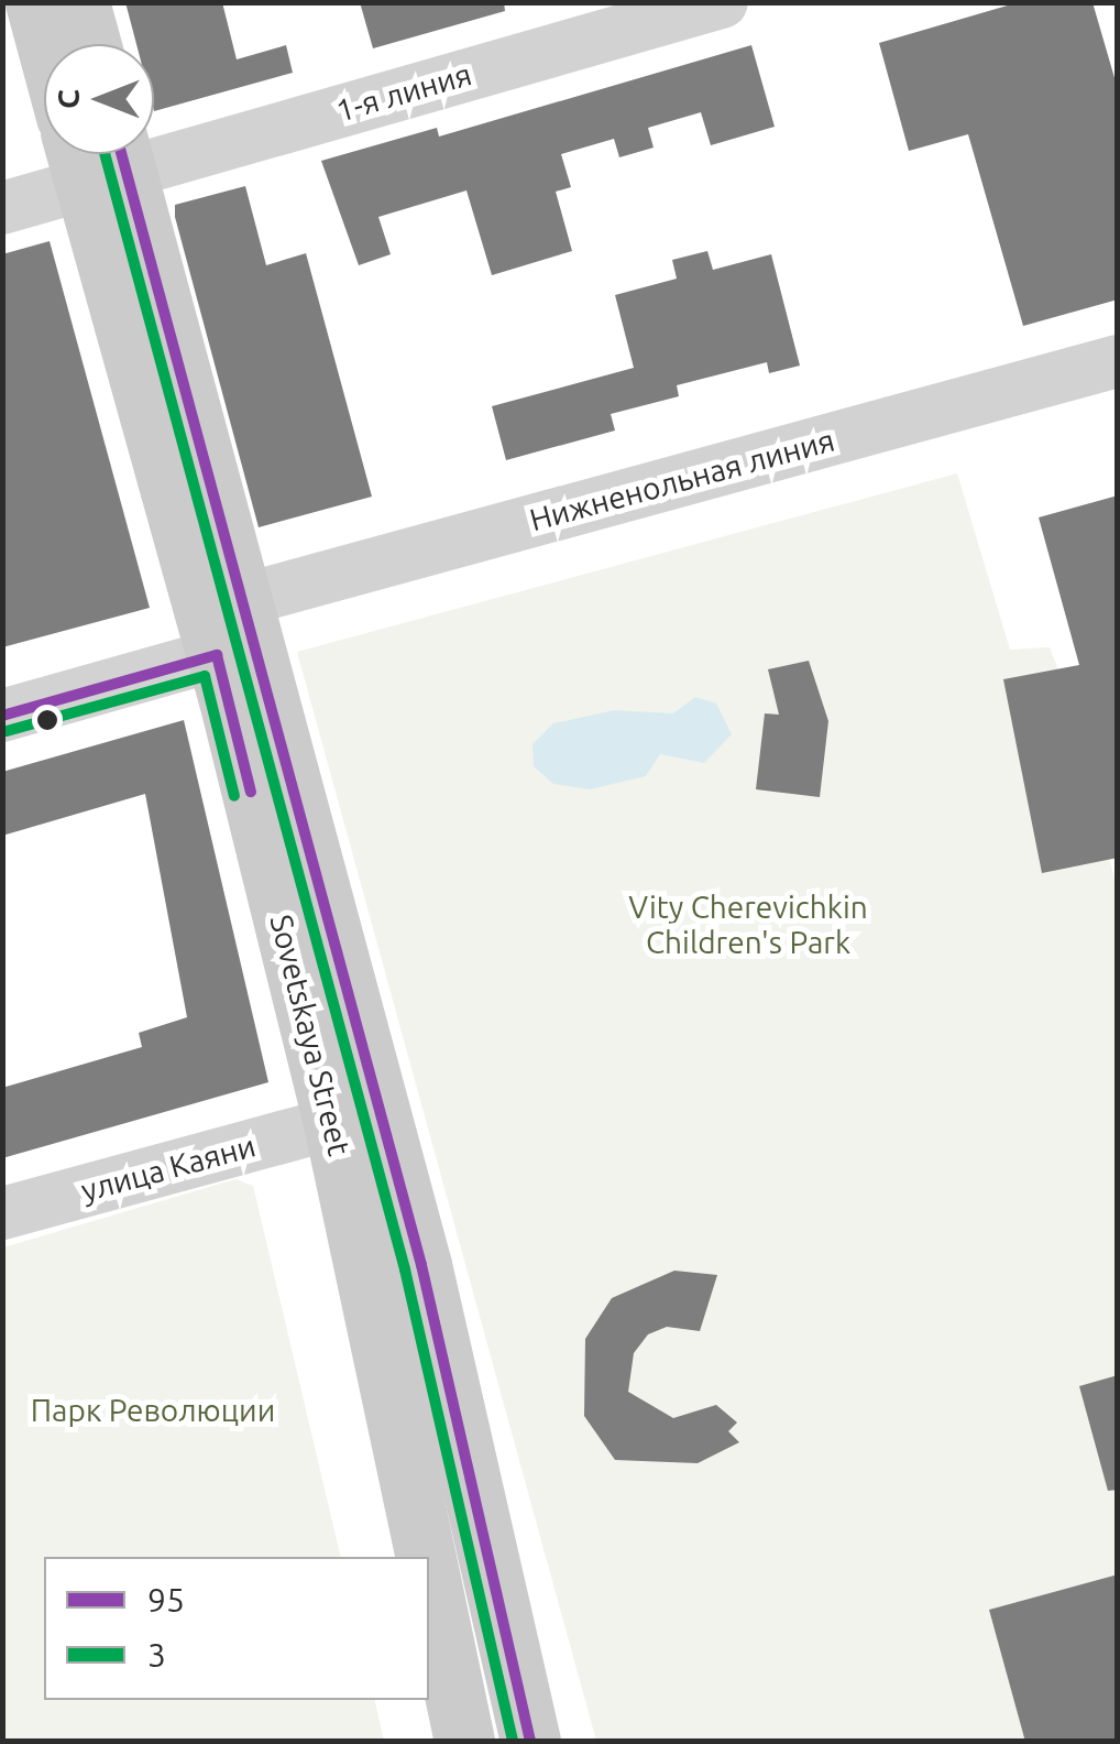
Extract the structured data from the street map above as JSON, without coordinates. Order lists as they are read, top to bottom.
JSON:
{
  "streets": {
    "main road": ["Sovetskaya Street"],
    "street": ["1-я линия", "Нижненольная линия", "улица Каяни"]
  },
  "crossings": [
    ["1-я линия", "Sovetskaya Street"],
    ["Нижненольная линия", "Sovetskaya Street"],
    ["Sovetskaya Street", "улица Каяни"]
  ],
  "parks": ["Vity Cherevichkin Children's Park", "Парк Революции"],
  "lines": ["transit line 95", "transit line 3"],
  "legend": ["95", "3"],
  "north": "left"
}
